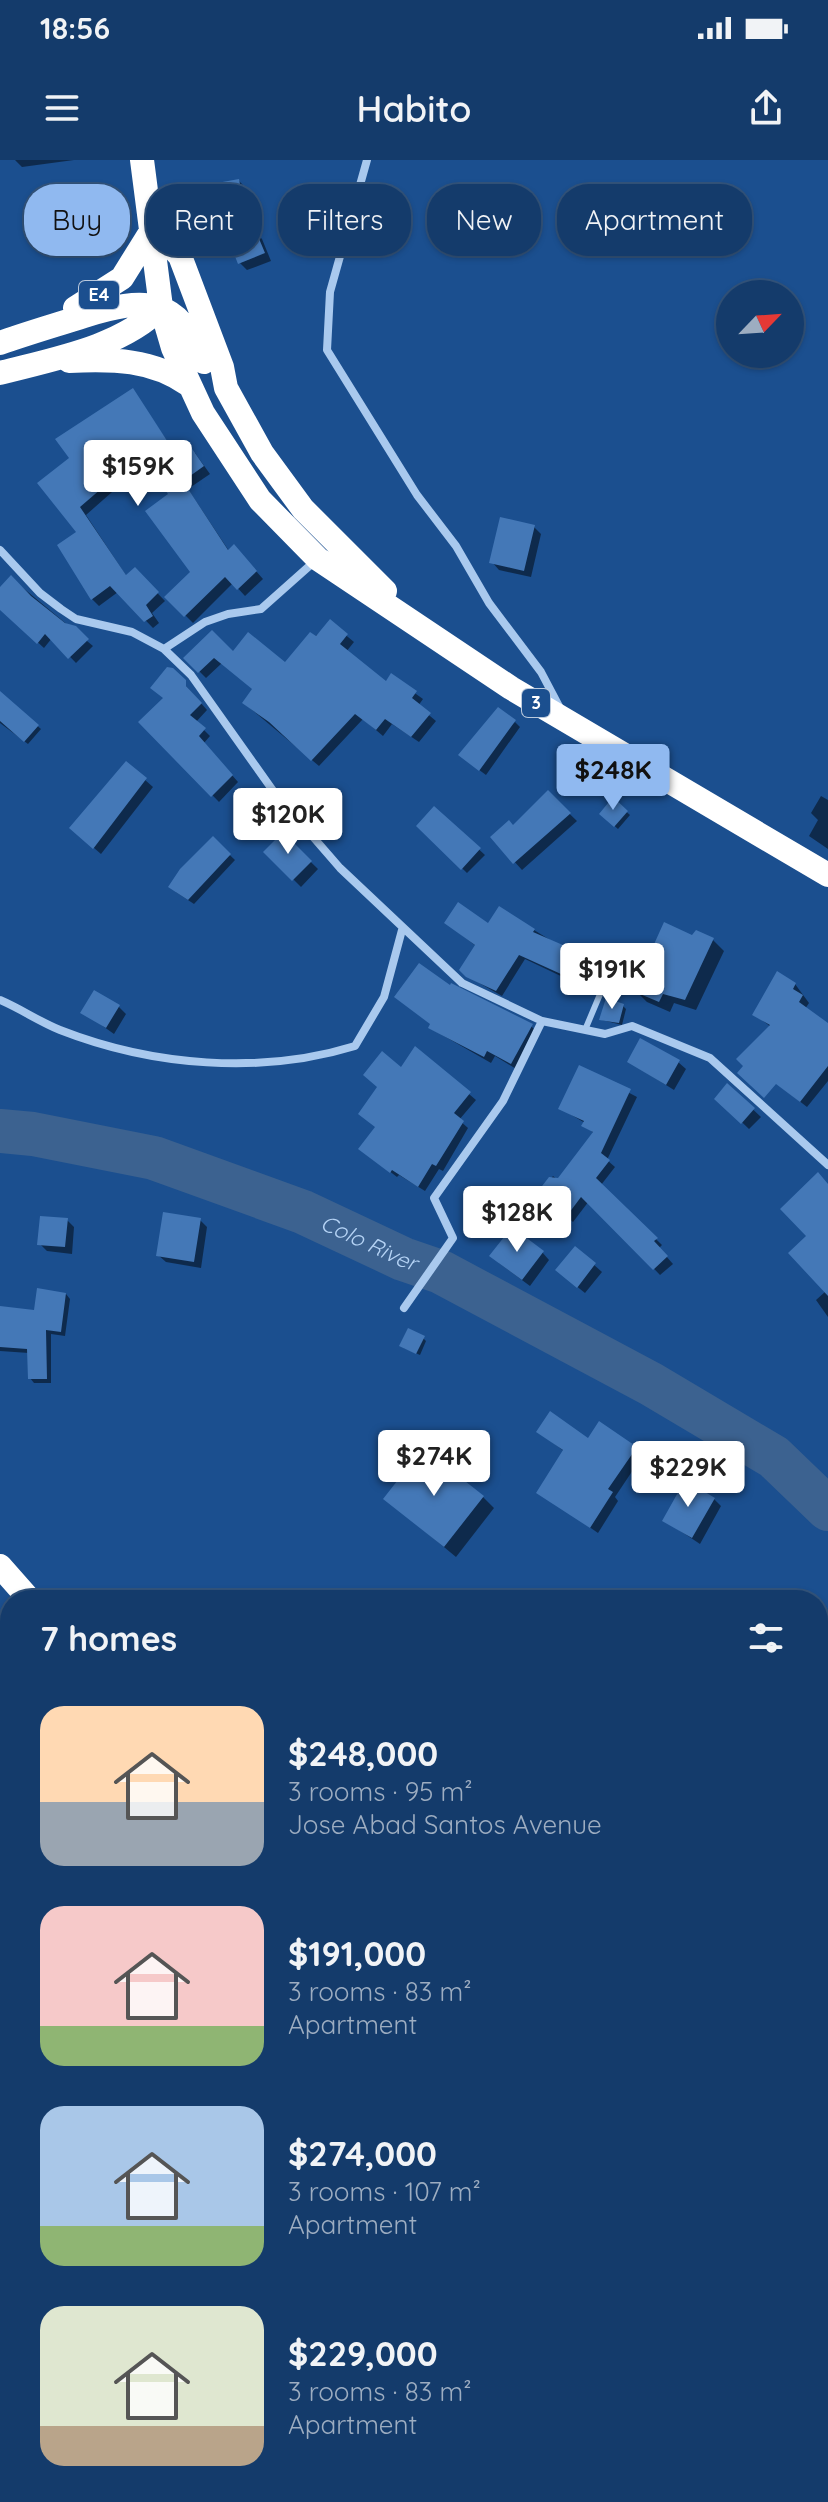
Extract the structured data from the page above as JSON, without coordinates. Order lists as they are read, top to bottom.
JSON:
{
  "streets": {
    "highway": ["E4", "3"]
  },
  "crossings": [
    ["E4", "3"]
  ],
  "water": ["Colo River"],
  "north": "top right",
  "page": {
    "status": "18:56",
    "header": "Habito",
    "chip": [
      "Buy",
      "Rent",
      "Filters",
      "New",
      "Apartment"
    ],
    "price": [
      "$159K",
      "$248K",
      "$120K",
      "$191K",
      "$128K",
      "$274K",
      "$229K"
    ],
    "heading": "7 homes",
    "list": [
      {
        "name": "$248,000",
        "note": "3 rooms · 95 m² · Jose Abad Santos Avenue"
      },
      {
        "name": "$191,000",
        "note": "3 rooms · 83 m² · Apartment"
      },
      {
        "name": "$274,000",
        "note": "3 rooms · 107 m² · Apartment"
      },
      {
        "name": "$229,000",
        "note": "3 rooms · 83 m² · Apartment"
      }
    ]
  }
}
